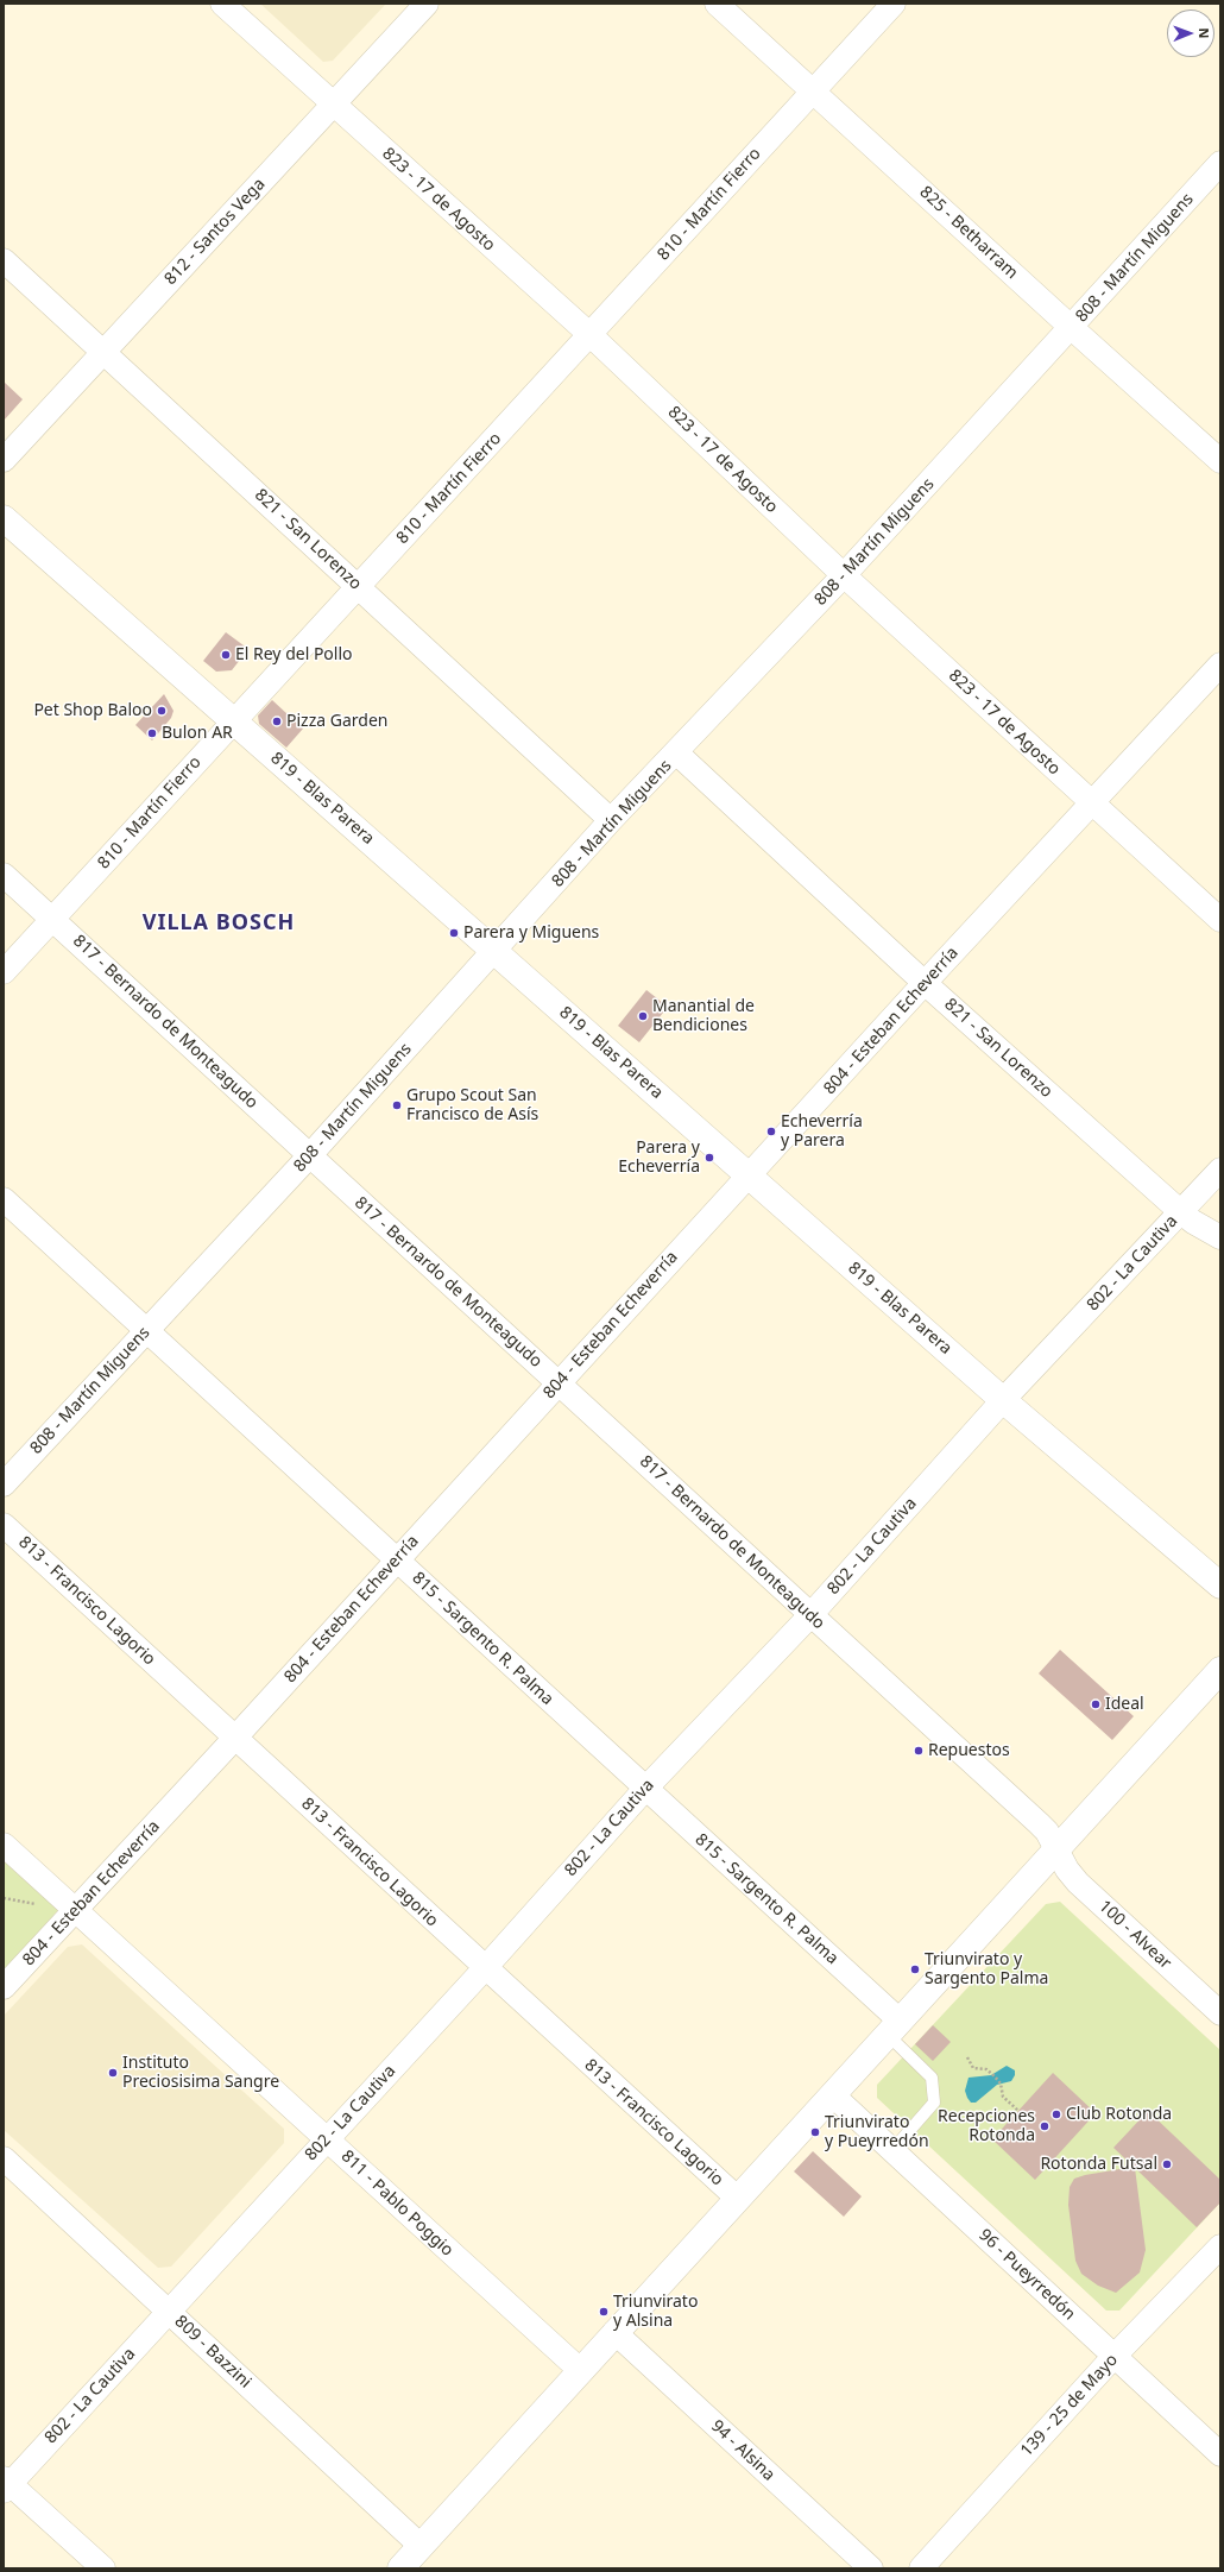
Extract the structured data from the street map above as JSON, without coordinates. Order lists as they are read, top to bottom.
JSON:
{
  "streets": {
    "street": [
      "823 - 17 de Agosto",
      "810 - Martín Fierro",
      "812 - Santos Vega",
      "825 - Betharram",
      "808 - Martín Miguens",
      "821 - San Lorenzo",
      "819 - Blas Parera",
      "804 - Esteban Echeverría",
      "817 - Bernardo de Monteagudo",
      "802 - La Cautiva",
      "813 - Francisco Lagorio",
      "815 - Sargento R. Palma",
      "100 - Alvear",
      "811 - Pablo Poggio",
      "96 - Pueyrredón",
      "809 - Bazzini",
      "139 - 25 de Mayo",
      "94 - Alsina"
    ]
  },
  "crossings": [
    ["823 - 17 de Agosto", "810 - Martín Fierro"],
    ["823 - 17 de Agosto", "812 - Santos Vega"],
    ["823 - 17 de Agosto", "808 - Martín Miguens"],
    ["823 - 17 de Agosto", "804 - Esteban Echeverría"],
    ["810 - Martín Fierro", "825 - Betharram"],
    ["810 - Martín Fierro", "821 - San Lorenzo"],
    ["810 - Martín Fierro", "819 - Blas Parera"],
    ["810 - Martín Fierro", "817 - Bernardo de Monteagudo"],
    ["812 - Santos Vega", "821 - San Lorenzo"],
    ["825 - Betharram", "808 - Martín Miguens"],
    ["808 - Martín Miguens", "821 - San Lorenzo"],
    ["808 - Martín Miguens", "819 - Blas Parera"],
    ["808 - Martín Miguens", "817 - Bernardo de Monteagudo"],
    ["808 - Martín Miguens", "815 - Sargento R. Palma"],
    ["821 - San Lorenzo", "804 - Esteban Echeverría"],
    ["821 - San Lorenzo", "802 - La Cautiva"],
    ["819 - Blas Parera", "804 - Esteban Echeverría"],
    ["819 - Blas Parera", "802 - La Cautiva"],
    ["804 - Esteban Echeverría", "817 - Bernardo de Monteagudo"],
    ["804 - Esteban Echeverría", "813 - Francisco Lagorio"],
    ["804 - Esteban Echeverría", "815 - Sargento R. Palma"],
    ["804 - Esteban Echeverría", "811 - Pablo Poggio"],
    ["817 - Bernardo de Monteagudo", "802 - La Cautiva"],
    ["817 - Bernardo de Monteagudo", "100 - Alvear"],
    ["802 - La Cautiva", "813 - Francisco Lagorio"],
    ["802 - La Cautiva", "815 - Sargento R. Palma"],
    ["802 - La Cautiva", "811 - Pablo Poggio"],
    ["802 - La Cautiva", "809 - Bazzini"],
    ["96 - Pueyrredón", "139 - 25 de Mayo"]
  ],
  "districts": ["VILLA BOSCH"],
  "places": [
    "El Rey del Pollo",
    "Pet Shop Baloo",
    "Pizza Garden",
    "Bulon AR",
    "Parera y Miguens",
    "Manantial de Bendiciones",
    "Grupo Scout San Francisco de Asís",
    "Echeverría y Parera",
    "Parera y Echeverría",
    "Ideal",
    "Repuestos",
    "Triunvirato y Sargento Palma",
    "Instituto Preciosisima Sangre",
    "Club Rotonda",
    "Recepciones Rotonda",
    "Triunvirato y Pueyrredón",
    "Rotonda Futsal",
    "Triunvirato y Alsina"
  ],
  "north": "right"
}
